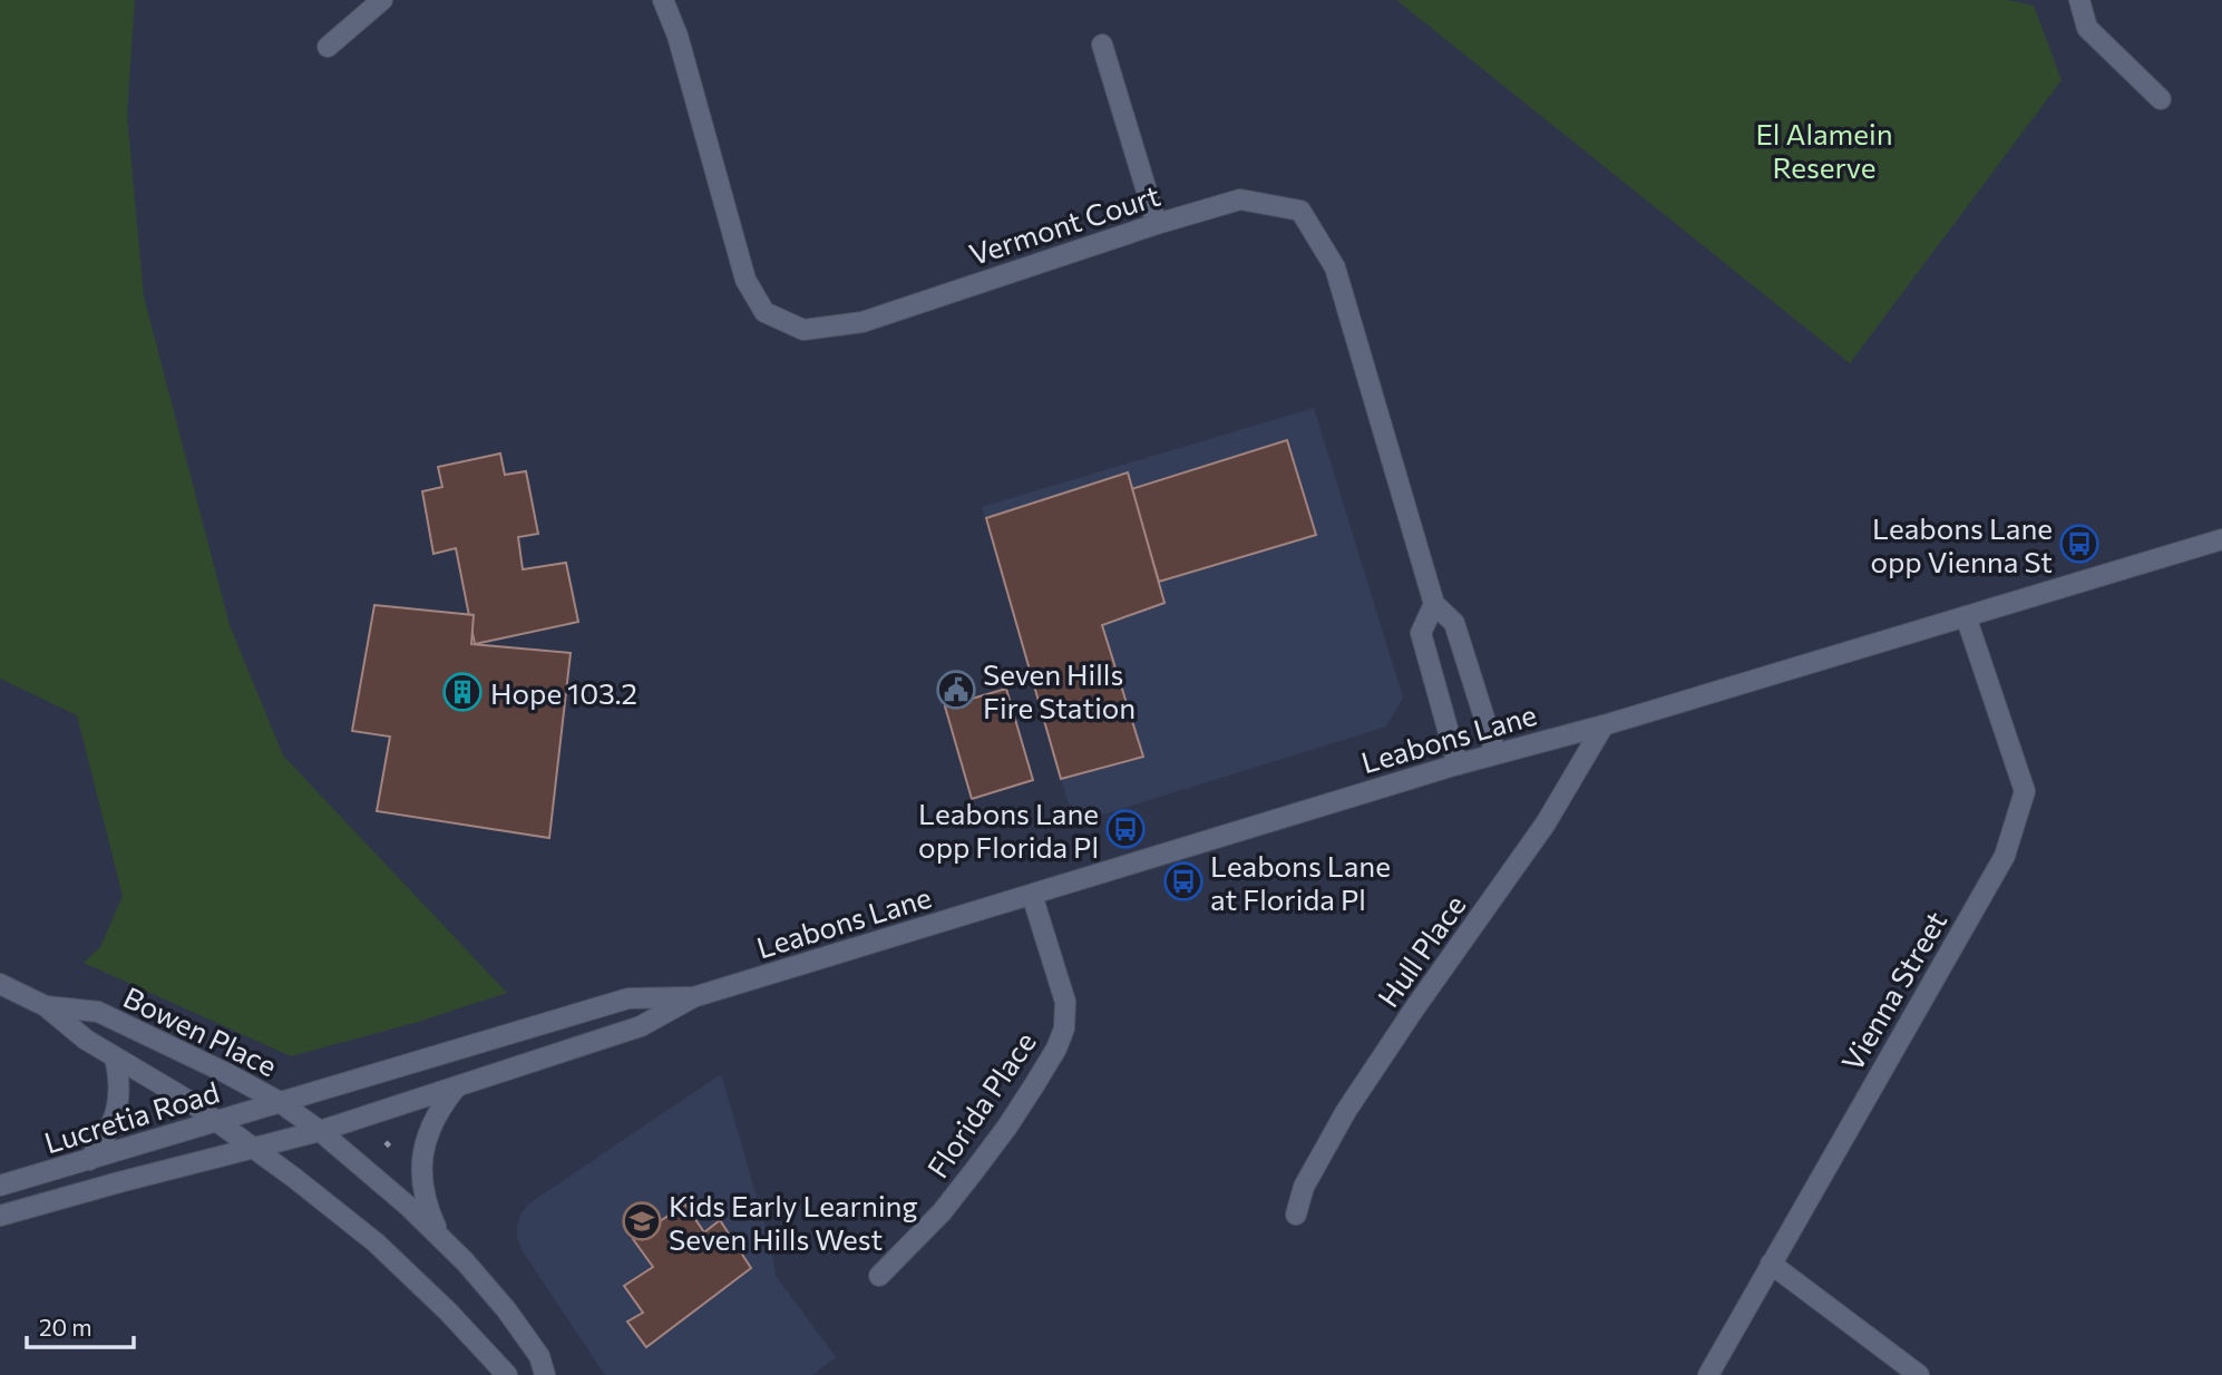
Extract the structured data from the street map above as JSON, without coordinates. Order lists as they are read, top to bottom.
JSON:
{
  "streets": {
    "street": [
      "Vermont Court",
      "Leabons Lane",
      "Hull Place",
      "Vienna Street",
      "Bowen Place",
      "Florida Place",
      "Lucretia Road"
    ]
  },
  "crossings": [
    ["Vermont Court", "Leabons Lane"],
    ["Leabons Lane", "Hull Place"],
    ["Leabons Lane", "Vienna Street"],
    ["Leabons Lane", "Bowen Place"],
    ["Leabons Lane", "Florida Place"],
    ["Leabons Lane", "Lucretia Road"],
    ["Bowen Place", "Lucretia Road"]
  ],
  "parks": ["El Alamein Reserve"],
  "places": {
    "bus stop": ["Leabons Lane opp Vienna St", "Leabons Lane opp Florida Pl", "Leabons Lane at Florida Pl"],
    "public building": ["Seven Hills Fire Station"],
    "building": ["Hope 103.2"],
    "school or university": ["Kids Early Learning Seven Hills West"]
  },
  "scale_bar": "20 m"
}
